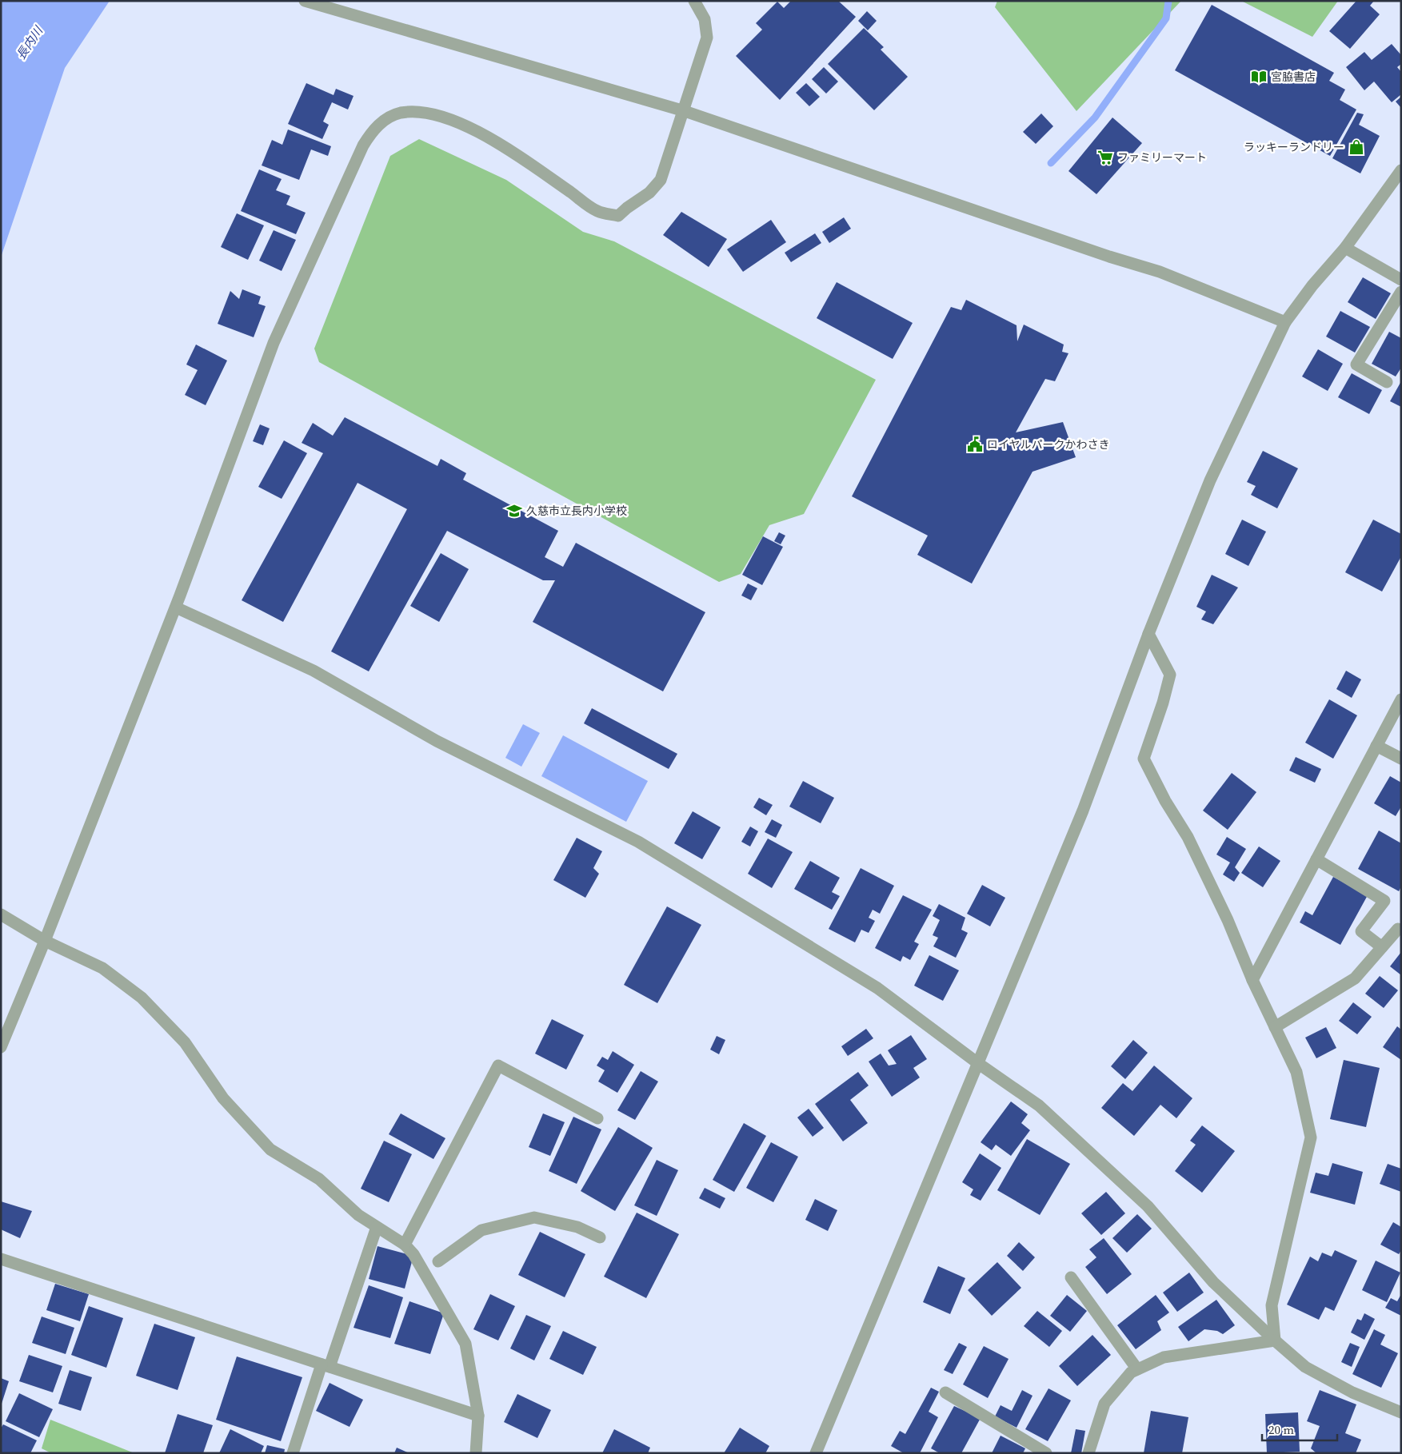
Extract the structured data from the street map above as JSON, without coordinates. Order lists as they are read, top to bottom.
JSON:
{
  "water": ["長内川"],
  "places": {
    "library": ["宮脇書店"],
    "shop": ["ラッキーランドリー"],
    "supermarket": ["ファミリーマート"],
    "public building": ["ロイヤルパークかわさき"],
    "school or university": ["久慈市立長内小学校"]
  },
  "scale_bar": "20 m"
}
